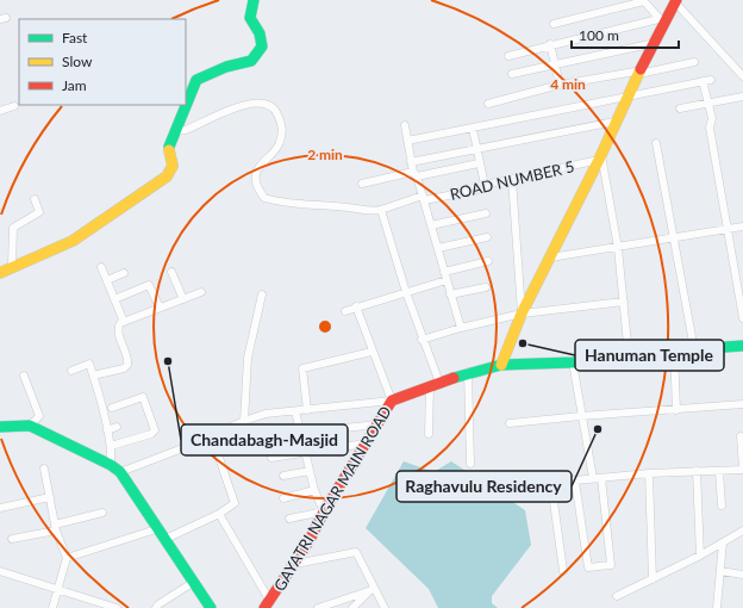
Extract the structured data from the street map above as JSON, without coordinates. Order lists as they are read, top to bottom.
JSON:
{
  "streets": {
    "street": ["ROAD NUMBER 5", "GAYATRI NAGAR MAIN ROAD"]
  },
  "places": ["Hanuman Temple", "Chandabagh-Masjid", "Raghavulu Residency"],
  "legend": ["Fast", "Slow", "Jam"],
  "scale_bar": "100 m",
  "rings": ["4 min", "2 min"]
}
